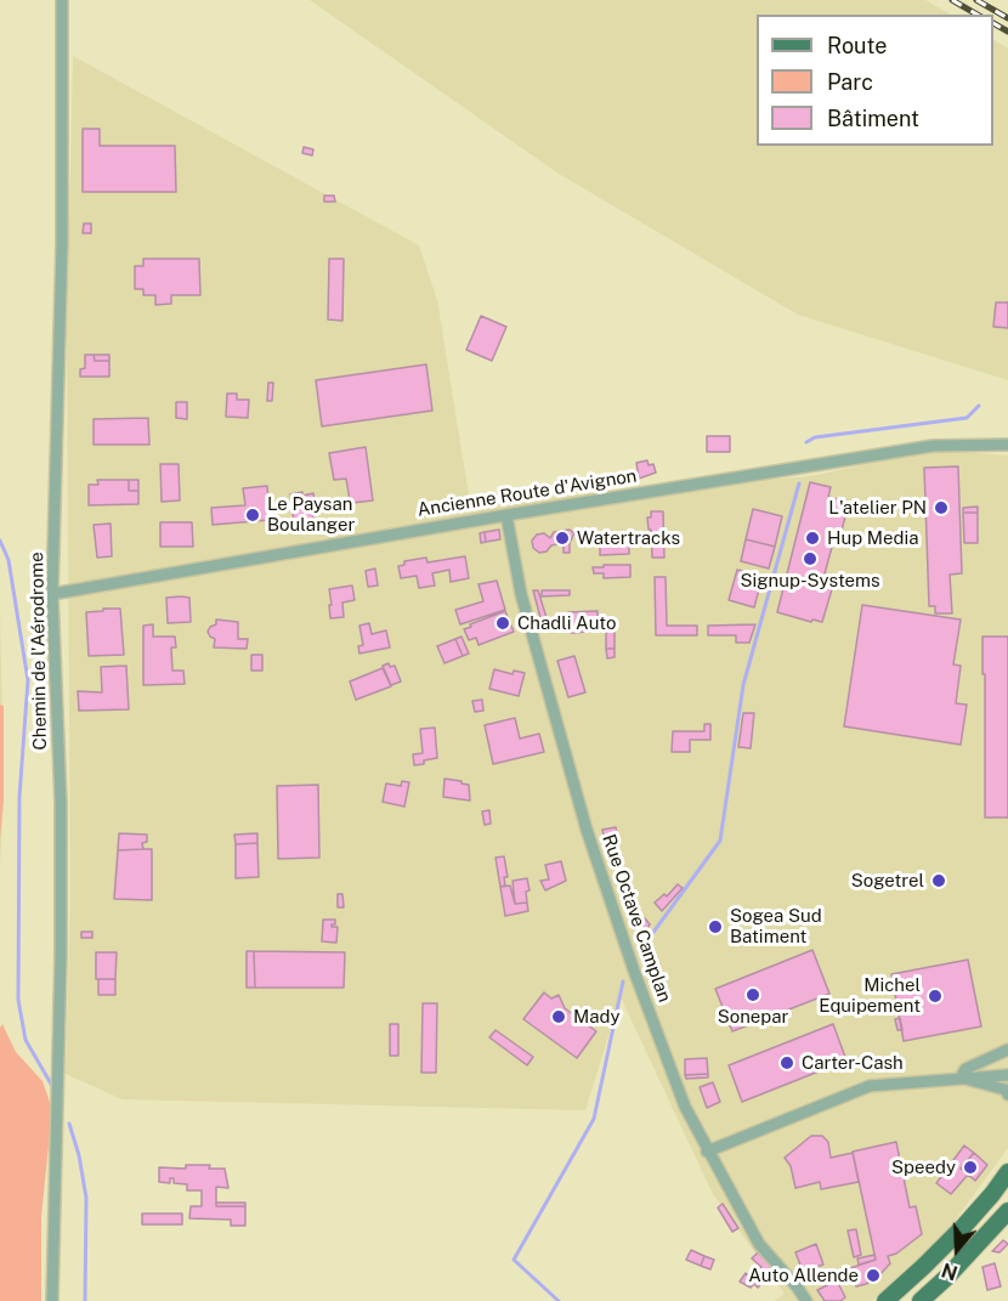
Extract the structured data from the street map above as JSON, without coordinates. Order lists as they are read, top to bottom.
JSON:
{
  "streets": {
    "street": ["Ancienne Route d'Avignon", "Chemin de l'Aérodrome", "Rue Octave Camplan"]
  },
  "crossings": [
    ["Ancienne Route d'Avignon", "Chemin de l'Aérodrome"],
    ["Ancienne Route d'Avignon", "Rue Octave Camplan"]
  ],
  "places": [
    "L'atelier PN",
    "Le Paysan Boulanger",
    "Watertracks",
    "Hup Media",
    "Signup-Systems",
    "Chadli Auto",
    "Sogetrel",
    "Sogea Sud Batiment",
    "Sonepar",
    "Michel Equipement",
    "Mady",
    "Carter-Cash",
    "Speedy",
    "Auto Allende"
  ],
  "legend": ["Route", "Parc", "Bâtiment"],
  "north": "bottom"
}
